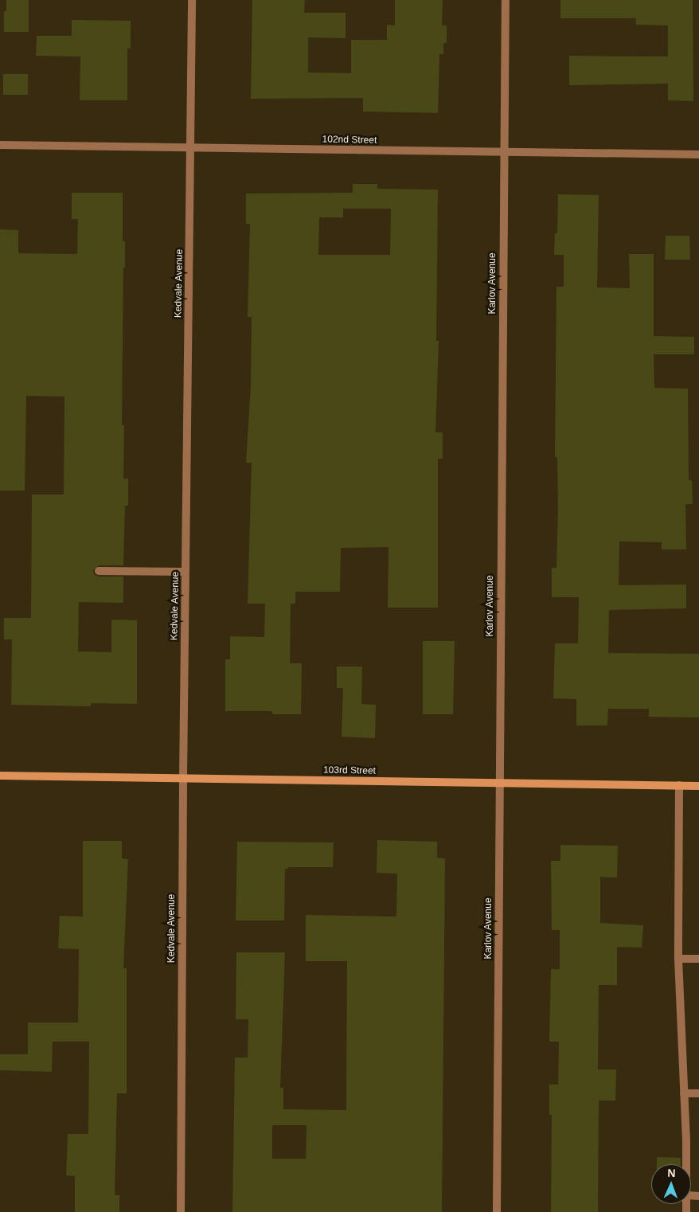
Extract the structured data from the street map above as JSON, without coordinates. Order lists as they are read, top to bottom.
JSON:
{
  "streets": {
    "main road": ["103rd Street"],
    "street": ["102nd Street", "Kedvale Avenue", "Karlov Avenue"]
  },
  "crossings": [
    ["102nd Street", "Kedvale Avenue"],
    ["102nd Street", "Karlov Avenue"],
    ["Kedvale Avenue", "103rd Street"],
    ["Karlov Avenue", "103rd Street"]
  ],
  "north": "top"
}
